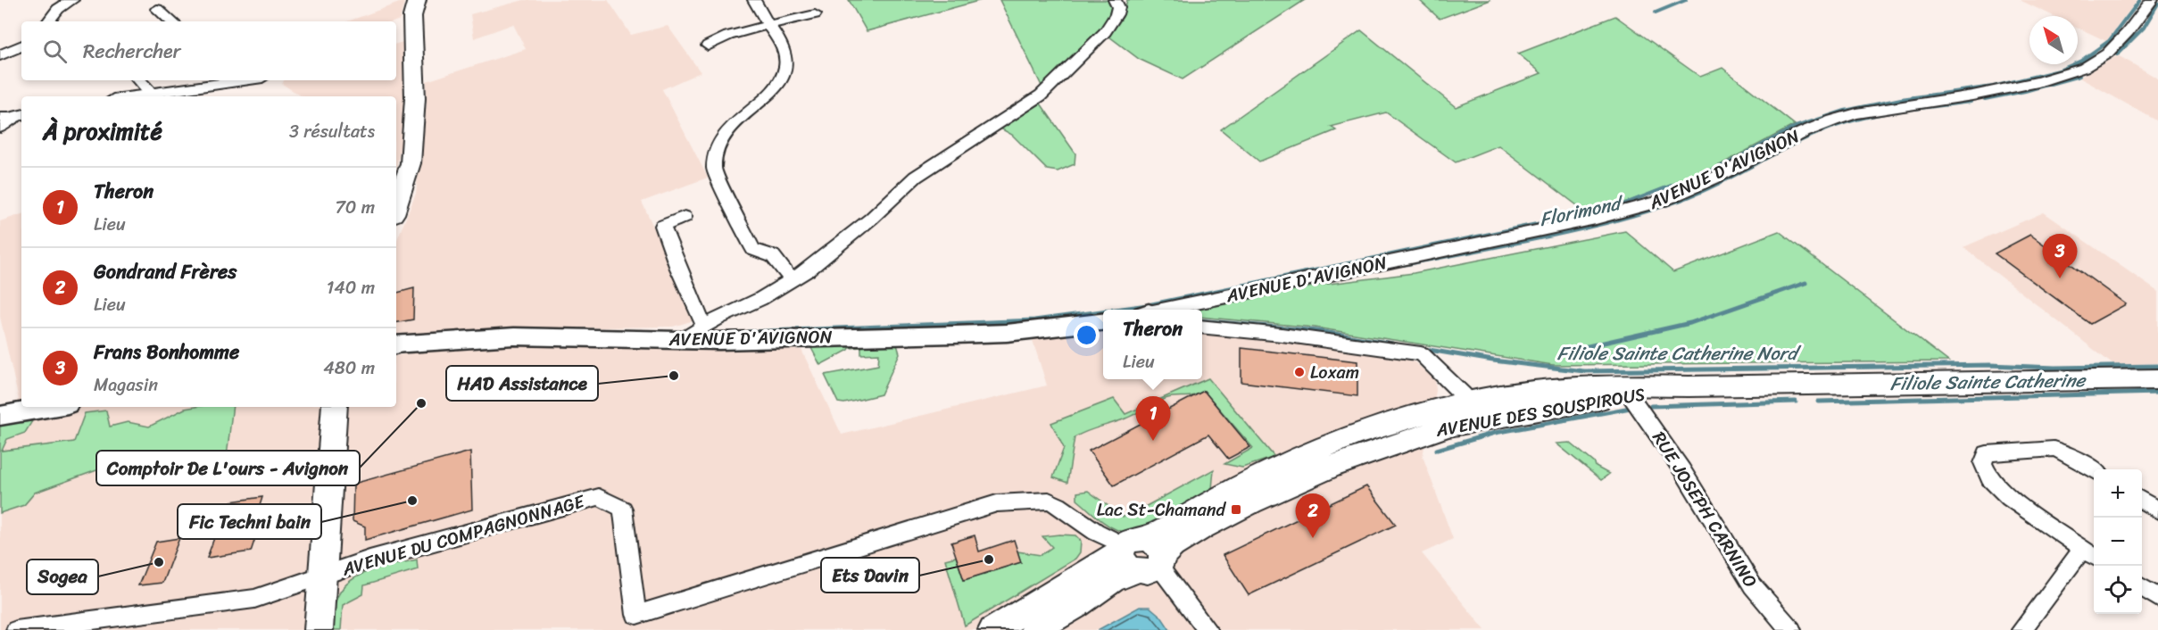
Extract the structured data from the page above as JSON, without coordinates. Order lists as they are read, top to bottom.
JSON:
{
  "streets": {
    "main road": ["AVENUE DES SOUSPIROUS"],
    "street": ["AVENUE D'AVIGNON", "RUE JOSEPH CARNINO", "AVENUE DU COMPAGNONNAGE"]
  },
  "crossings": [
    ["AVENUE DES SOUSPIROUS", "RUE JOSEPH CARNINO"],
    ["AVENUE DES SOUSPIROUS", "AVENUE DU COMPAGNONNAGE"]
  ],
  "water": ["Florimond", "Filiole Sainte Catherine Nord", "Filiole Sainte Catherine"],
  "places": {
    "other": [
      "Loxam",
      "HAD Assistance",
      "Comptoir De L'ours - Avignon",
      "Fic Techni bain",
      "Ets Davin",
      "Sogea"
    ],
    "transit": ["Lac St-Chamand"]
  },
  "north": "top left",
  "page": {
    "search": "Rechercher",
    "heading": ["À proximité", "3 résultats"],
    "list": [
      {
        "mark": "1",
        "name": "Theron",
        "note": "Lieu",
        "value": "70 m"
      },
      {
        "mark": "2",
        "name": "Gondrand Frères",
        "note": "Lieu",
        "value": "140 m"
      },
      {
        "mark": "3",
        "name": "Frans Bonhomme",
        "note": "Magasin",
        "value": "480 m"
      }
    ],
    "pins": ["3", "1", "2"],
    "popup": ["Theron", "Lieu"],
    "map_buttons": ["+", "−"]
  }
}
